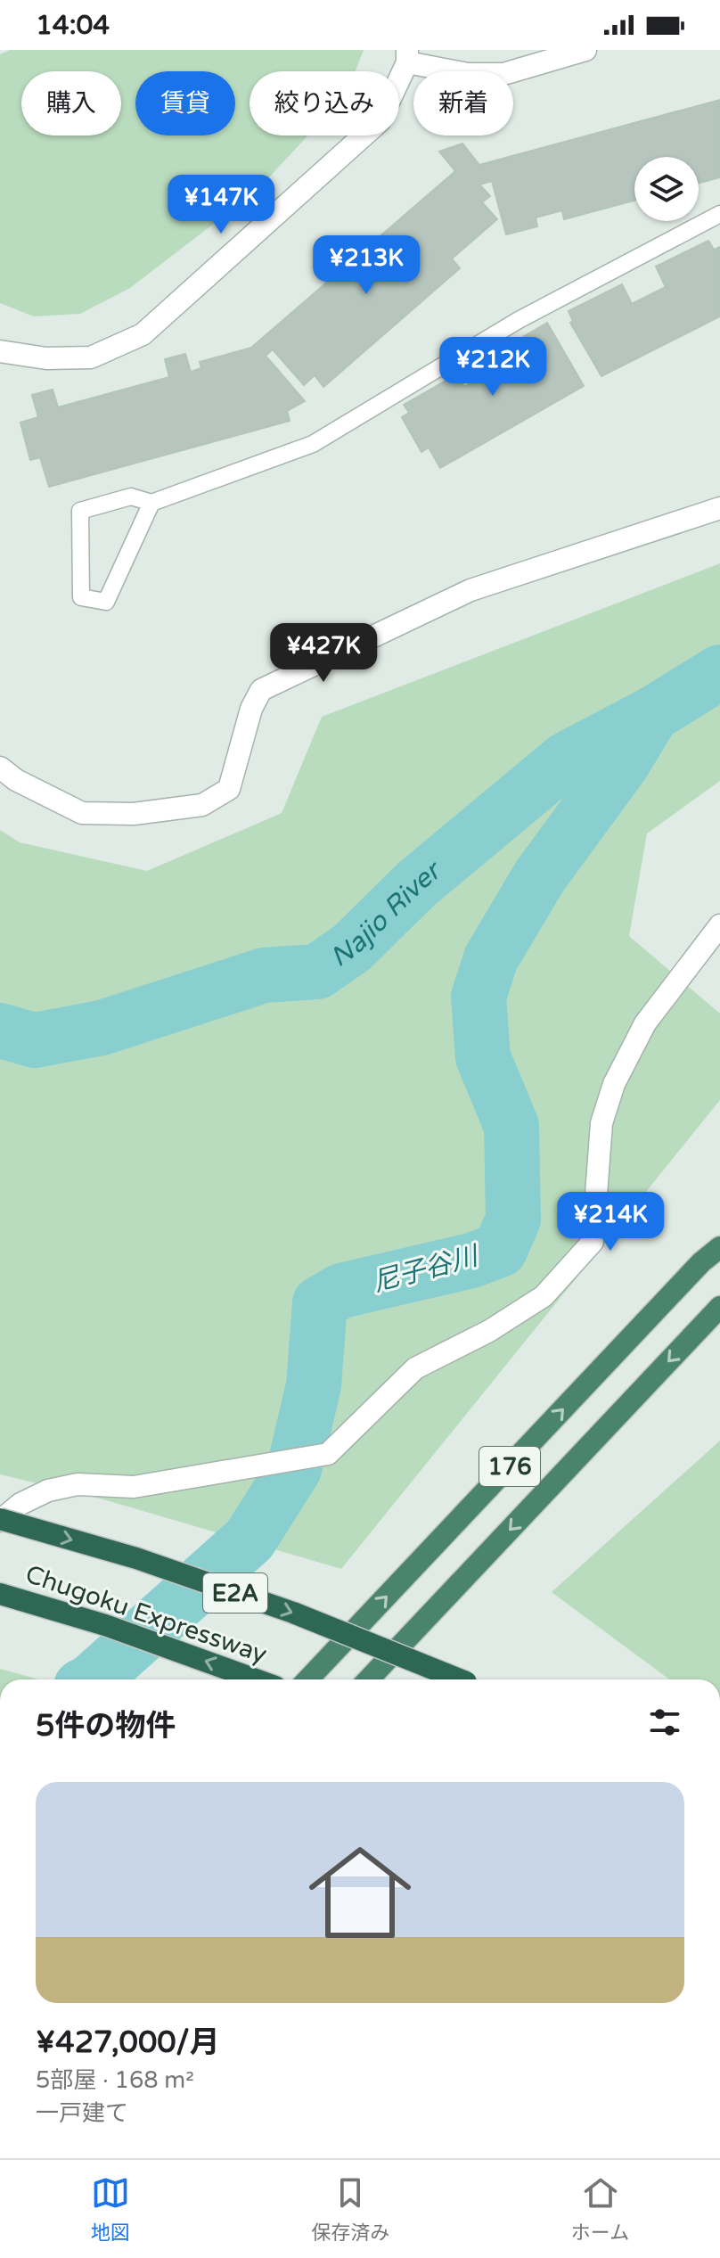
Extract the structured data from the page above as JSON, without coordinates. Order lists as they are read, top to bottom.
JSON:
{
  "streets": {
    "highway": ["176", "E2A", "Chugoku Expressway"]
  },
  "water": ["Najio River", "尼子谷川"],
  "page": {
    "status": "14:04",
    "chip": [
      "購入",
      "賃貸",
      "絞り込み",
      "新着"
    ],
    "price": [
      "¥147K",
      "¥213K",
      "¥212K",
      "¥427K",
      "¥214K"
    ],
    "heading": "5件の物件",
    "list": [
      {
        "name": "¥427,000/月",
        "note": "5部屋 · 168 m² · 一戸建て"
      }
    ],
    "tabs": ["地図", "保存済み", "ホーム"]
  }
}
